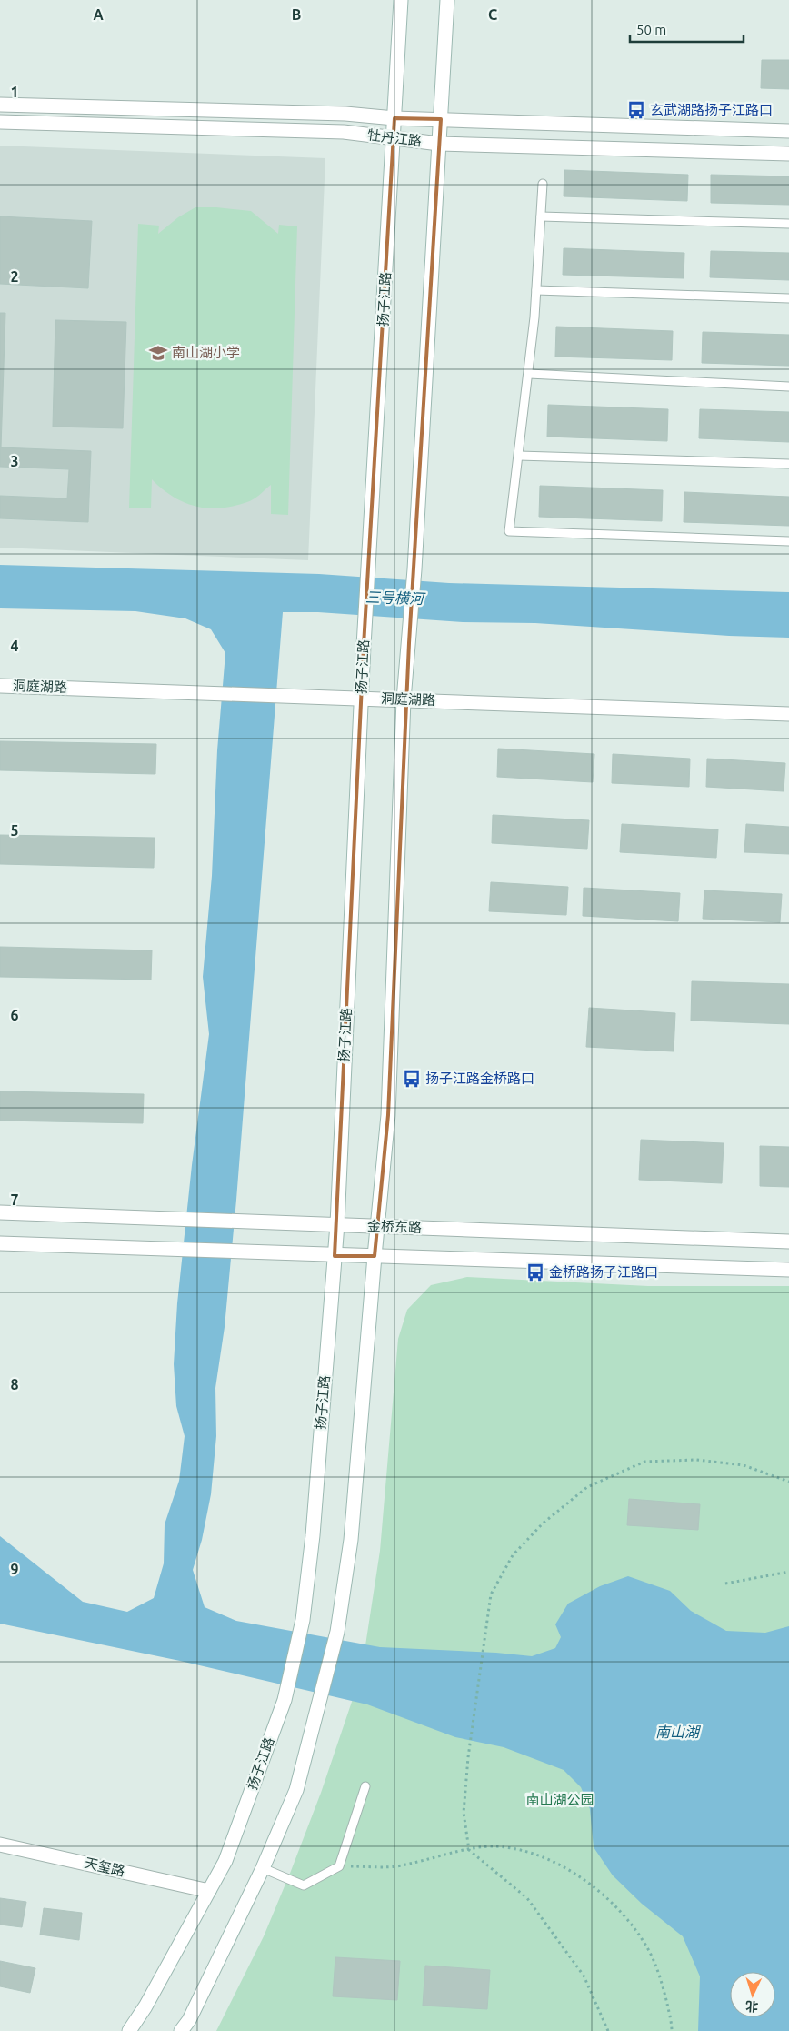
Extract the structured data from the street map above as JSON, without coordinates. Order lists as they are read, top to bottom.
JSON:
{
  "streets": {
    "street": [
      "牡丹江路",
      "扬子江路",
      "洞庭湖路",
      "金桥东路",
      "天玺路"
    ]
  },
  "crossings": [
    ["牡丹江路", "扬子江路"],
    ["扬子江路", "洞庭湖路"],
    ["扬子江路", "金桥东路"],
    ["扬子江路", "天玺路"]
  ],
  "water": ["三号横河", "南山湖"],
  "parks": ["南山湖公园"],
  "places": {
    "bus stop": ["玄武湖路扬子江路口", "扬子江路金桥路口", "金桥路扬子江路口"],
    "school or university": ["南山湖小学"]
  },
  "scale_bar": "50 m",
  "north": "bottom",
  "grid": {
    "columns": ["A", "B", "C"],
    "rows": [
      "1",
      "2",
      "3",
      "4",
      "5",
      "6",
      "7",
      "8",
      "9"
    ]
  }
}
